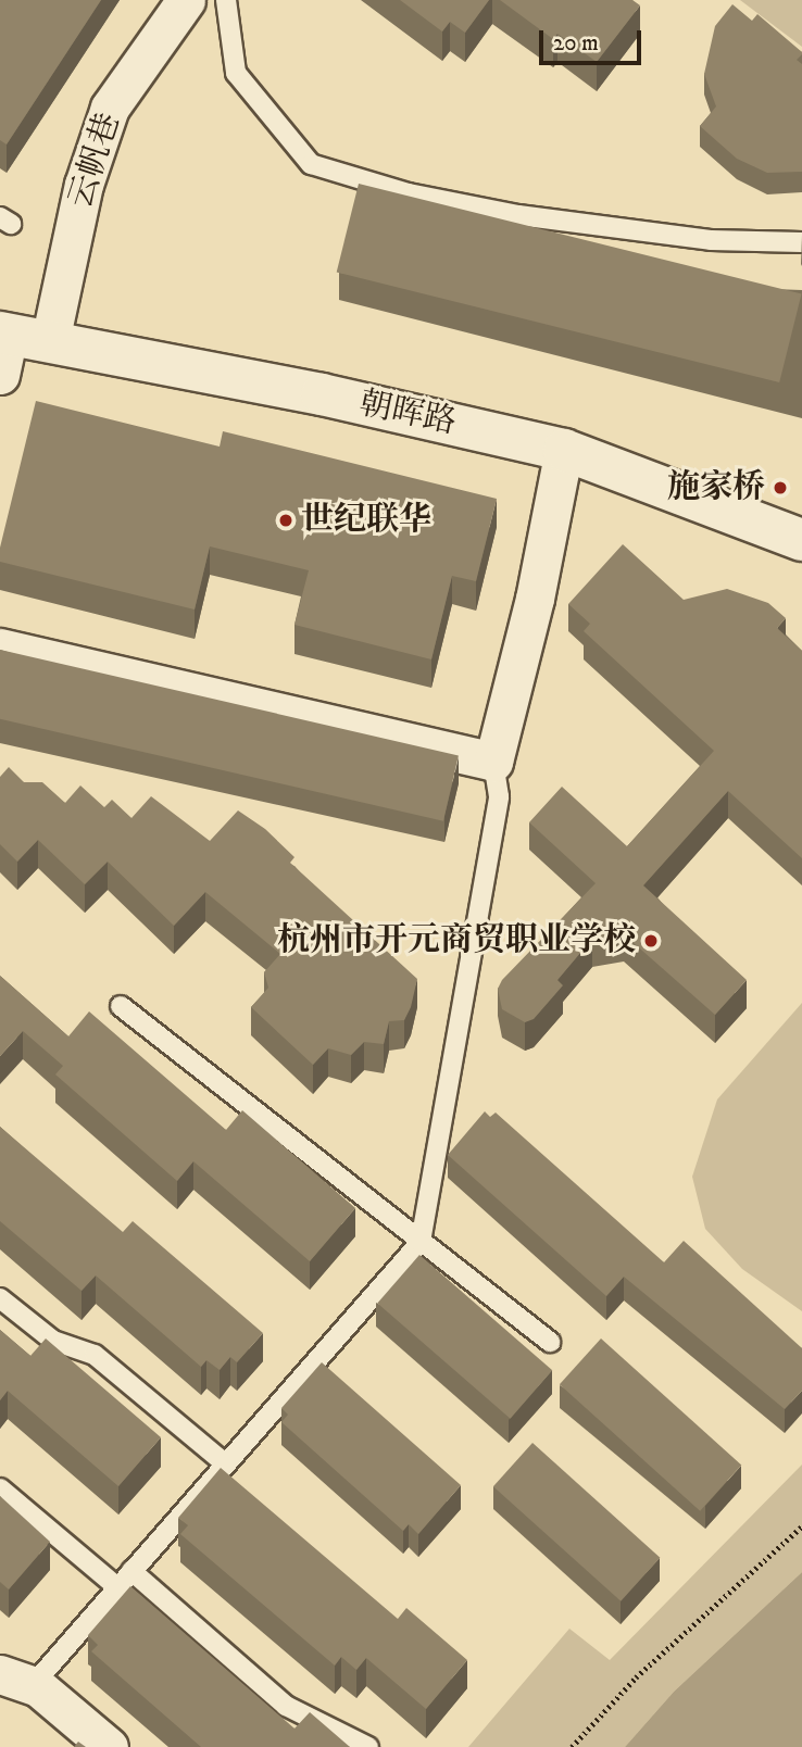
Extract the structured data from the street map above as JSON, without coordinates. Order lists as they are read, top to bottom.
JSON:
{
  "streets": {
    "street": ["云帆巷", "朝晖路"]
  },
  "crossings": [
    ["云帆巷", "朝晖路"]
  ],
  "places": ["施家桥", "世纪联华", "杭州市开元商贸职业学校"],
  "scale_bar": "20 m"
}
